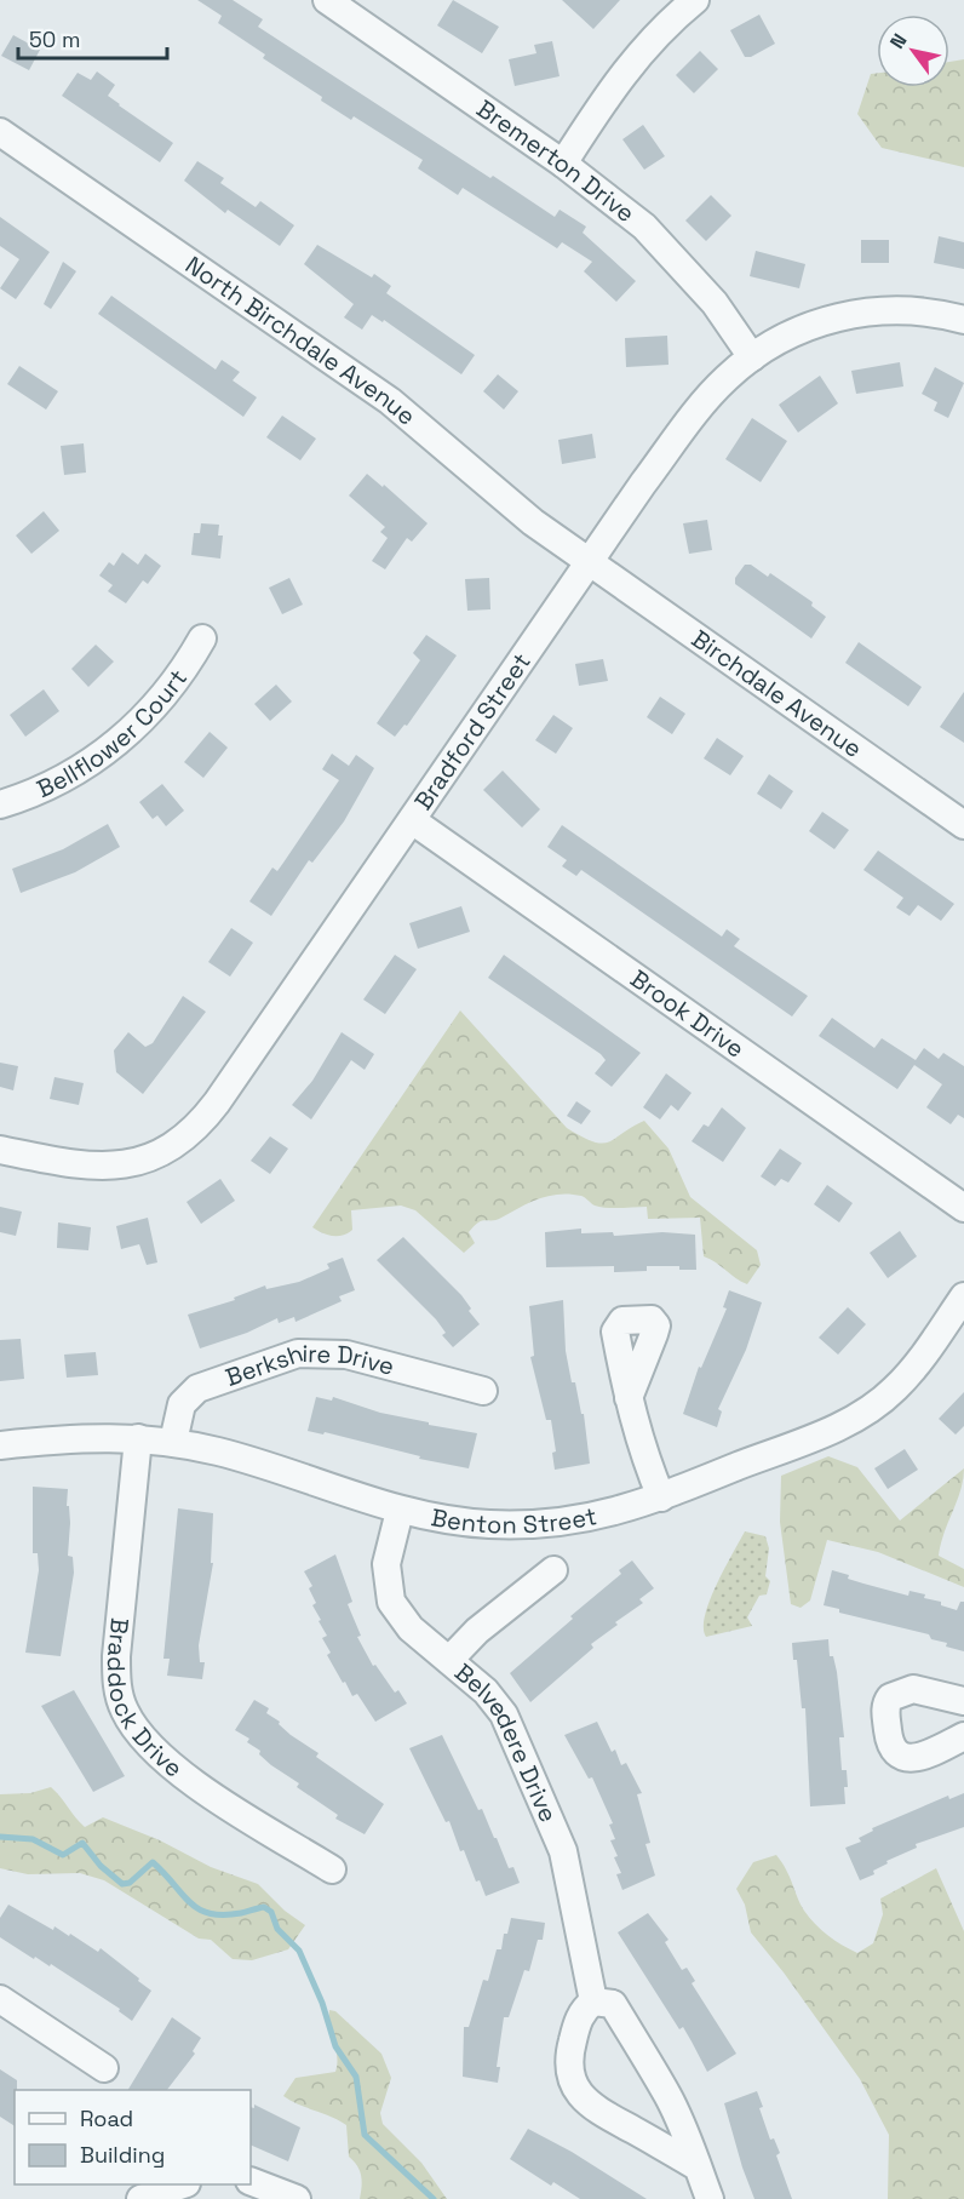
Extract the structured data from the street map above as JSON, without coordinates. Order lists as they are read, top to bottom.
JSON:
{
  "streets": {
    "street": [
      "Bremerton Drive",
      "North Birchdale Avenue",
      "Birchdale Avenue",
      "Bellflower Court",
      "Bradford Street",
      "Brook Drive",
      "Berkshire Drive",
      "Benton Street",
      "Braddock Drive",
      "Belvedere Drive"
    ]
  },
  "crossings": [
    ["Bremerton Drive", "Bradford Street"],
    ["North Birchdale Avenue", "Birchdale Avenue"],
    ["North Birchdale Avenue", "Bradford Street"],
    ["Birchdale Avenue", "Bradford Street"],
    ["Bradford Street", "Brook Drive"],
    ["Berkshire Drive", "Benton Street"],
    ["Benton Street", "Braddock Drive"],
    ["Benton Street", "Belvedere Drive"]
  ],
  "legend": ["Road", "Building"],
  "scale_bar": "50 m",
  "north": "top left"
}
